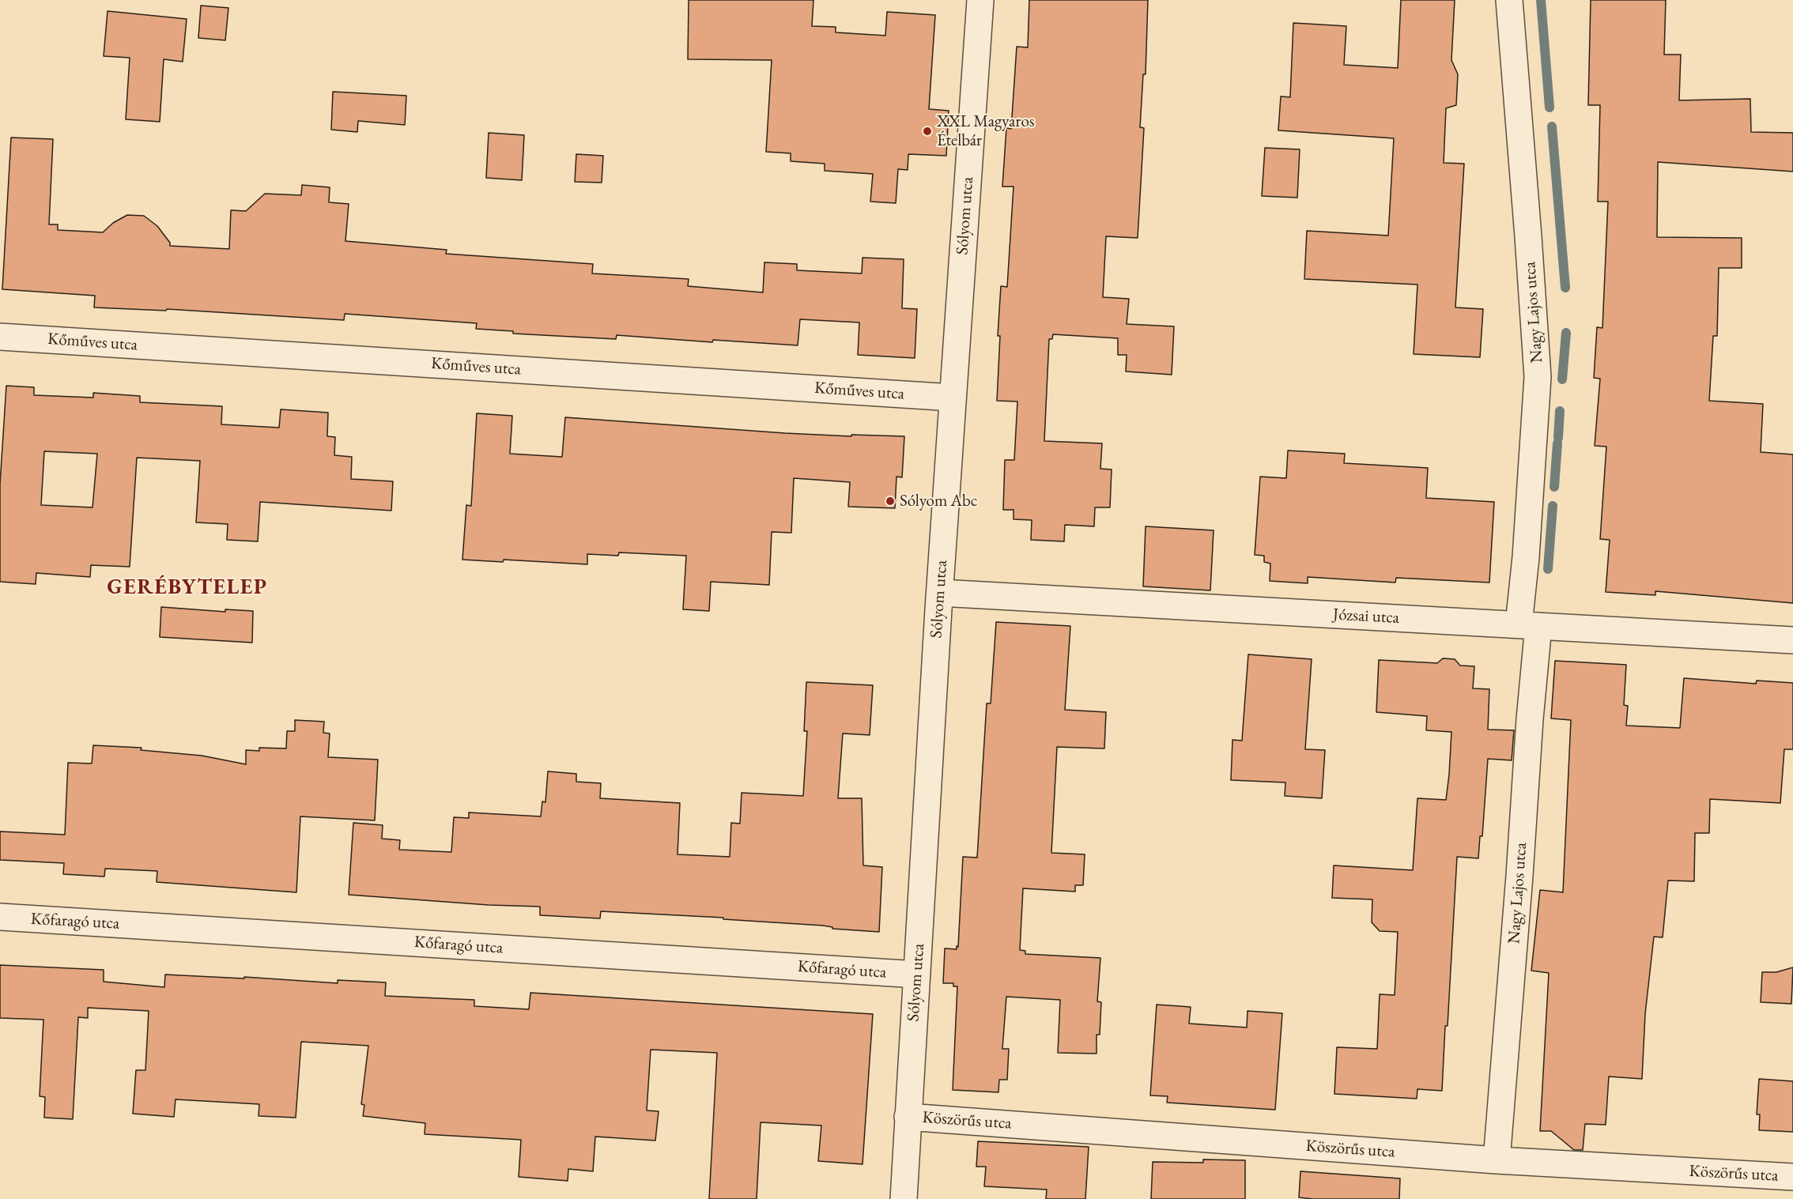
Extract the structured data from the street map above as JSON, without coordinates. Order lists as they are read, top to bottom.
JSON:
{
  "streets": {
    "street": [
      "Sólyom utca",
      "Nagy Lajos utca",
      "Kőműves utca",
      "Józsai utca",
      "Kőfaragó utca",
      "Köszörűs utca"
    ]
  },
  "crossings": [
    ["Sólyom utca", "Kőműves utca"],
    ["Sólyom utca", "Józsai utca"],
    ["Sólyom utca", "Kőfaragó utca"],
    ["Sólyom utca", "Köszörűs utca"],
    ["Nagy Lajos utca", "Józsai utca"],
    ["Nagy Lajos utca", "Köszörűs utca"]
  ],
  "districts": ["GERÉBYTELEP"],
  "places": ["XXL Magyaros Ételbár", "Sólyom Abc"]
}
